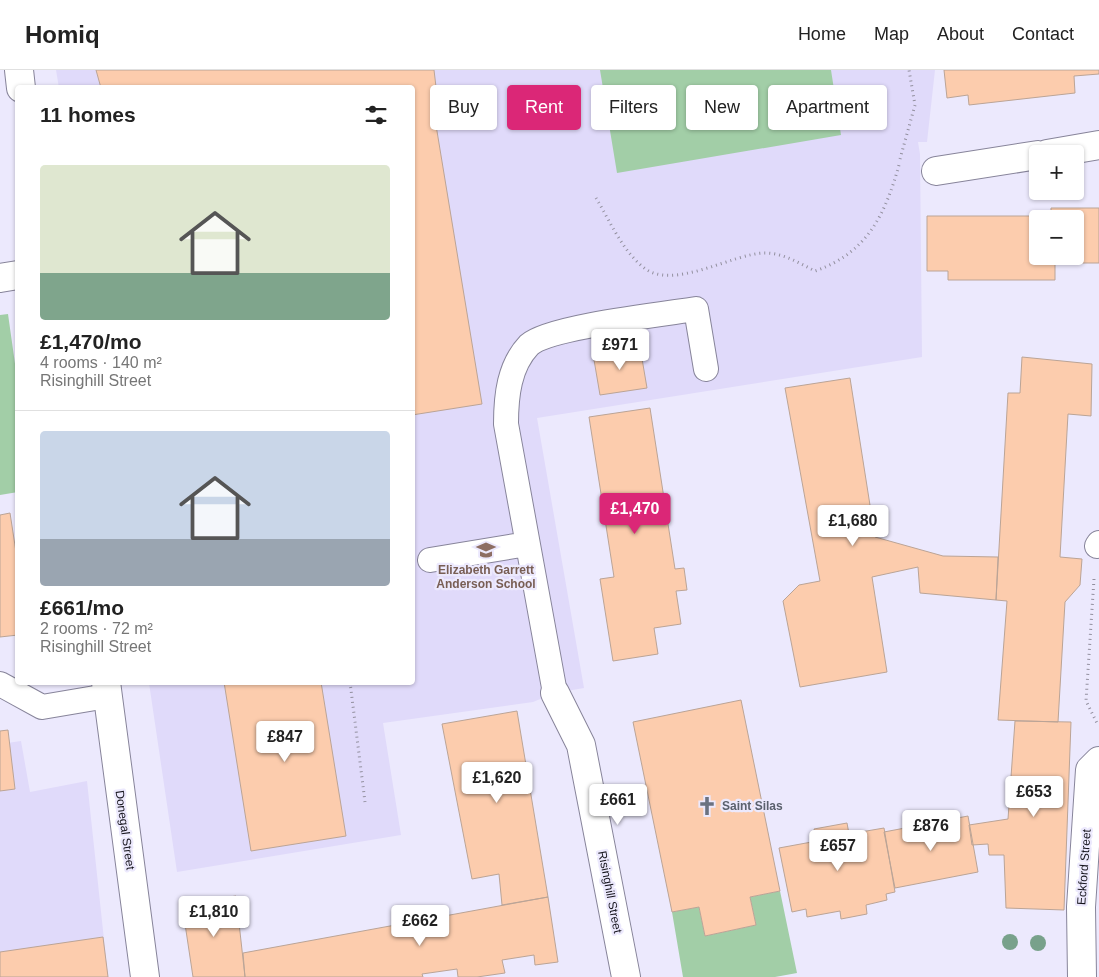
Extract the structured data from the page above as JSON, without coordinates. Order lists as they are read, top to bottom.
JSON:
{
  "streets": {
    "street": ["Donegal Street", "Eckford Street", "Risinghill Street"]
  },
  "places": {
    "school or university": ["Elizabeth Garrett Anderson School"],
    "church": ["Saint Silas"]
  },
  "page": {
    "header": "Homiq",
    "nav": [
      "Home",
      "Map",
      "About",
      "Contact"
    ],
    "chip": [
      "Buy",
      "Rent",
      "Filters",
      "New",
      "Apartment"
    ],
    "heading": "11 homes",
    "map_buttons": ["+", "−"],
    "list": [
      {
        "name": "£1,470/mo",
        "note": "4 rooms · 140 m² · Risinghill Street"
      },
      {
        "name": "£661/mo",
        "note": "2 rooms · 72 m² · Risinghill Street"
      }
    ],
    "price": [
      "£971",
      "£1,470",
      "£1,680",
      "£847",
      "£1,620",
      "£653",
      "£661",
      "£876",
      "£657",
      "£1,810",
      "£662"
    ]
  }
}
